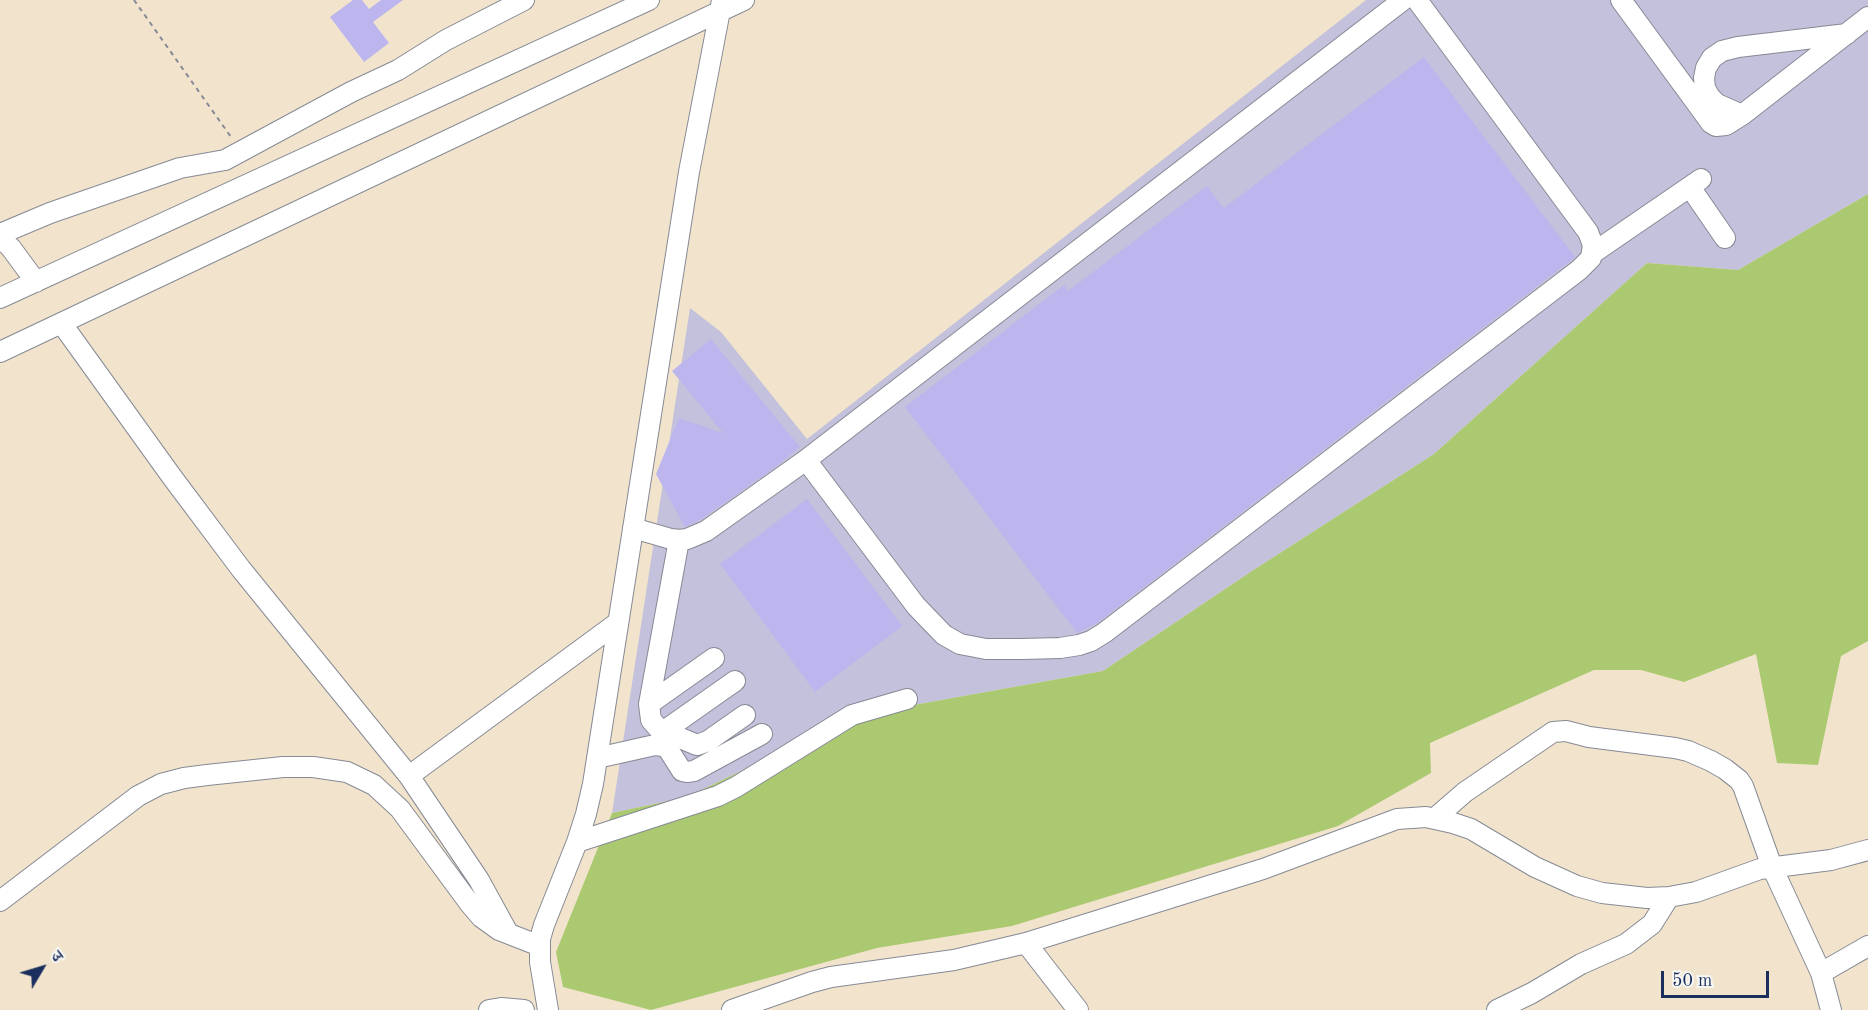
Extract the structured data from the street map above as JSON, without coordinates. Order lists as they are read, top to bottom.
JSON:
{
  "scale_bar": "50 m",
  "north": "top right"
}
